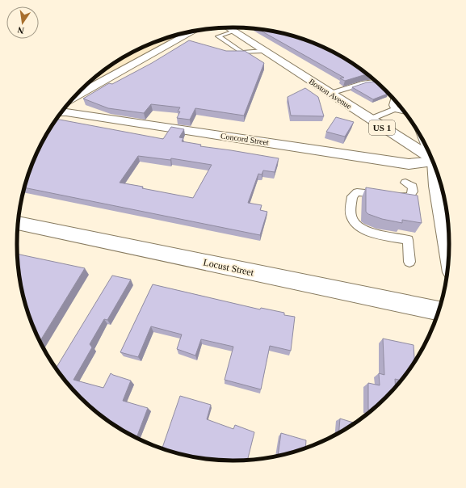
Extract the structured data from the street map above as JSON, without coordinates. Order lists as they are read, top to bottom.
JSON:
{
  "streets": {
    "main road": [
      "Boston Avenue",
      "US 1",
      "Concord Street",
      "Locust Street"
    ]
  },
  "north": "bottom"
}
